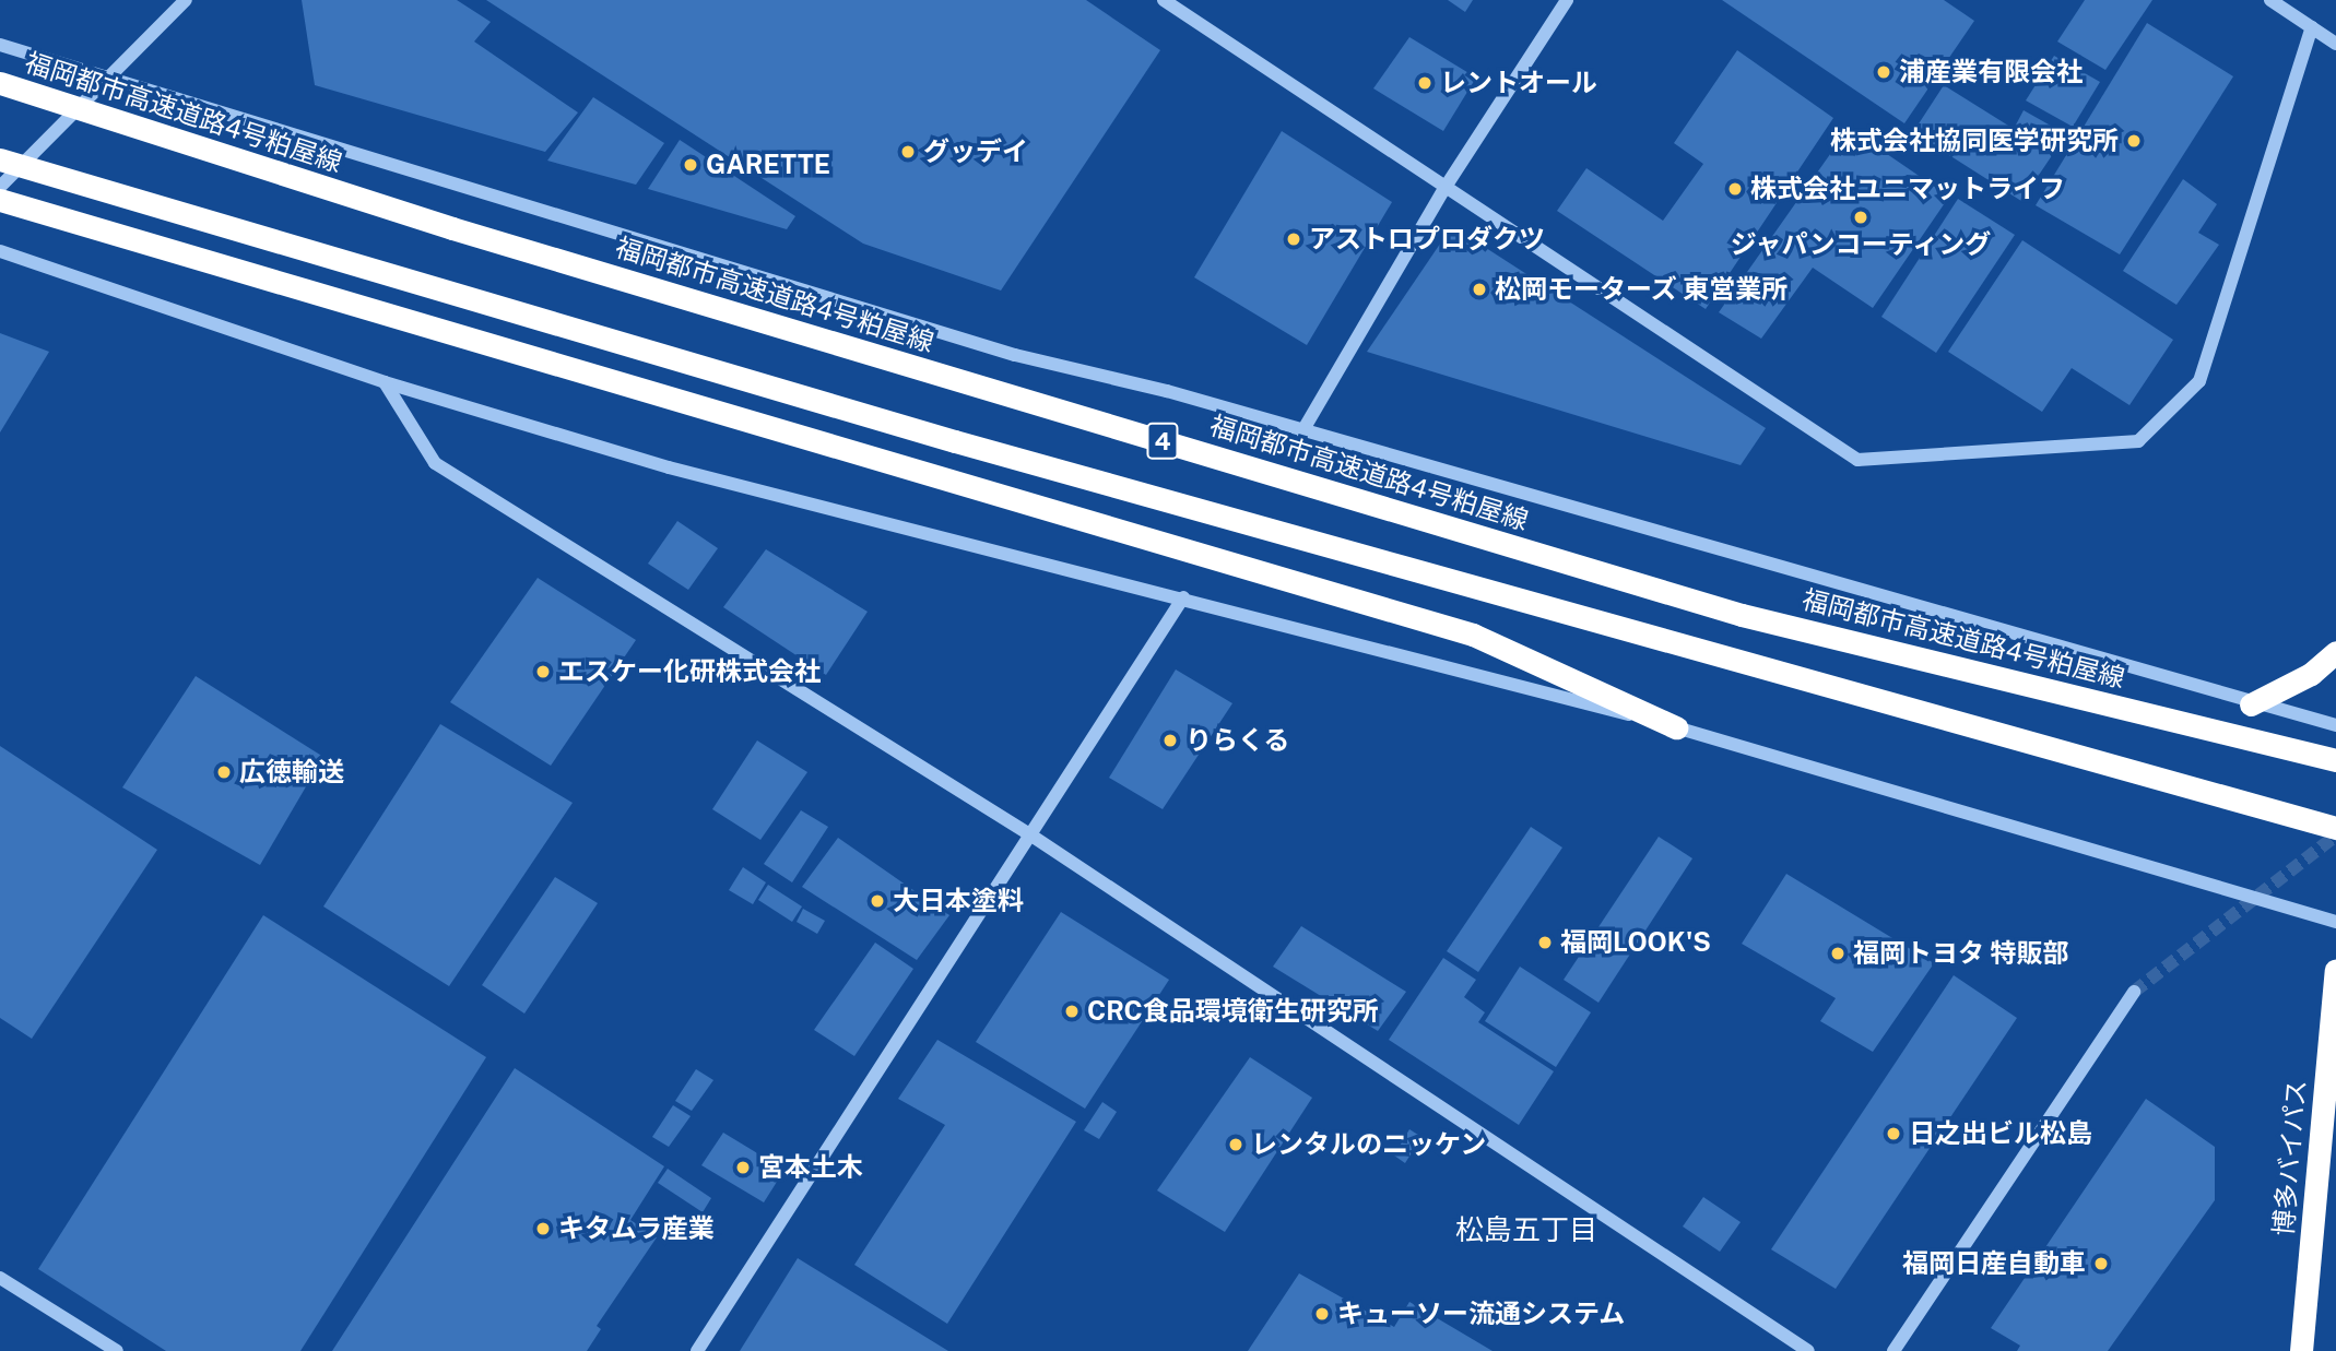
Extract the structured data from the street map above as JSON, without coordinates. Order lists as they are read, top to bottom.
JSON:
{
  "streets": {
    "highway": ["福岡都市高速道路4号粕屋線", "4", "博多バイパス"]
  },
  "districts": ["松島五丁目"],
  "places": [
    "浦産業有限会社",
    "レントオール",
    "株式会社協同医学研究所",
    "グッデイ",
    "GARETTE",
    "株式会社ユニマットライフ",
    "ジャパンコーティング",
    "アストロプロダクツ",
    "松岡モーターズ 東営業所",
    "エスケー化研株式会社",
    "りらくる",
    "広徳輸送",
    "大日本塗料",
    "福岡LOOK'S",
    "福岡トヨタ 特販部",
    "CRC食品環境衛生研究所",
    "日之出ビル松島",
    "レンタルのニッケン",
    "宮本土木",
    "キタムラ産業",
    "福岡日産自動車",
    "キューソー流通システム"
  ]
}
